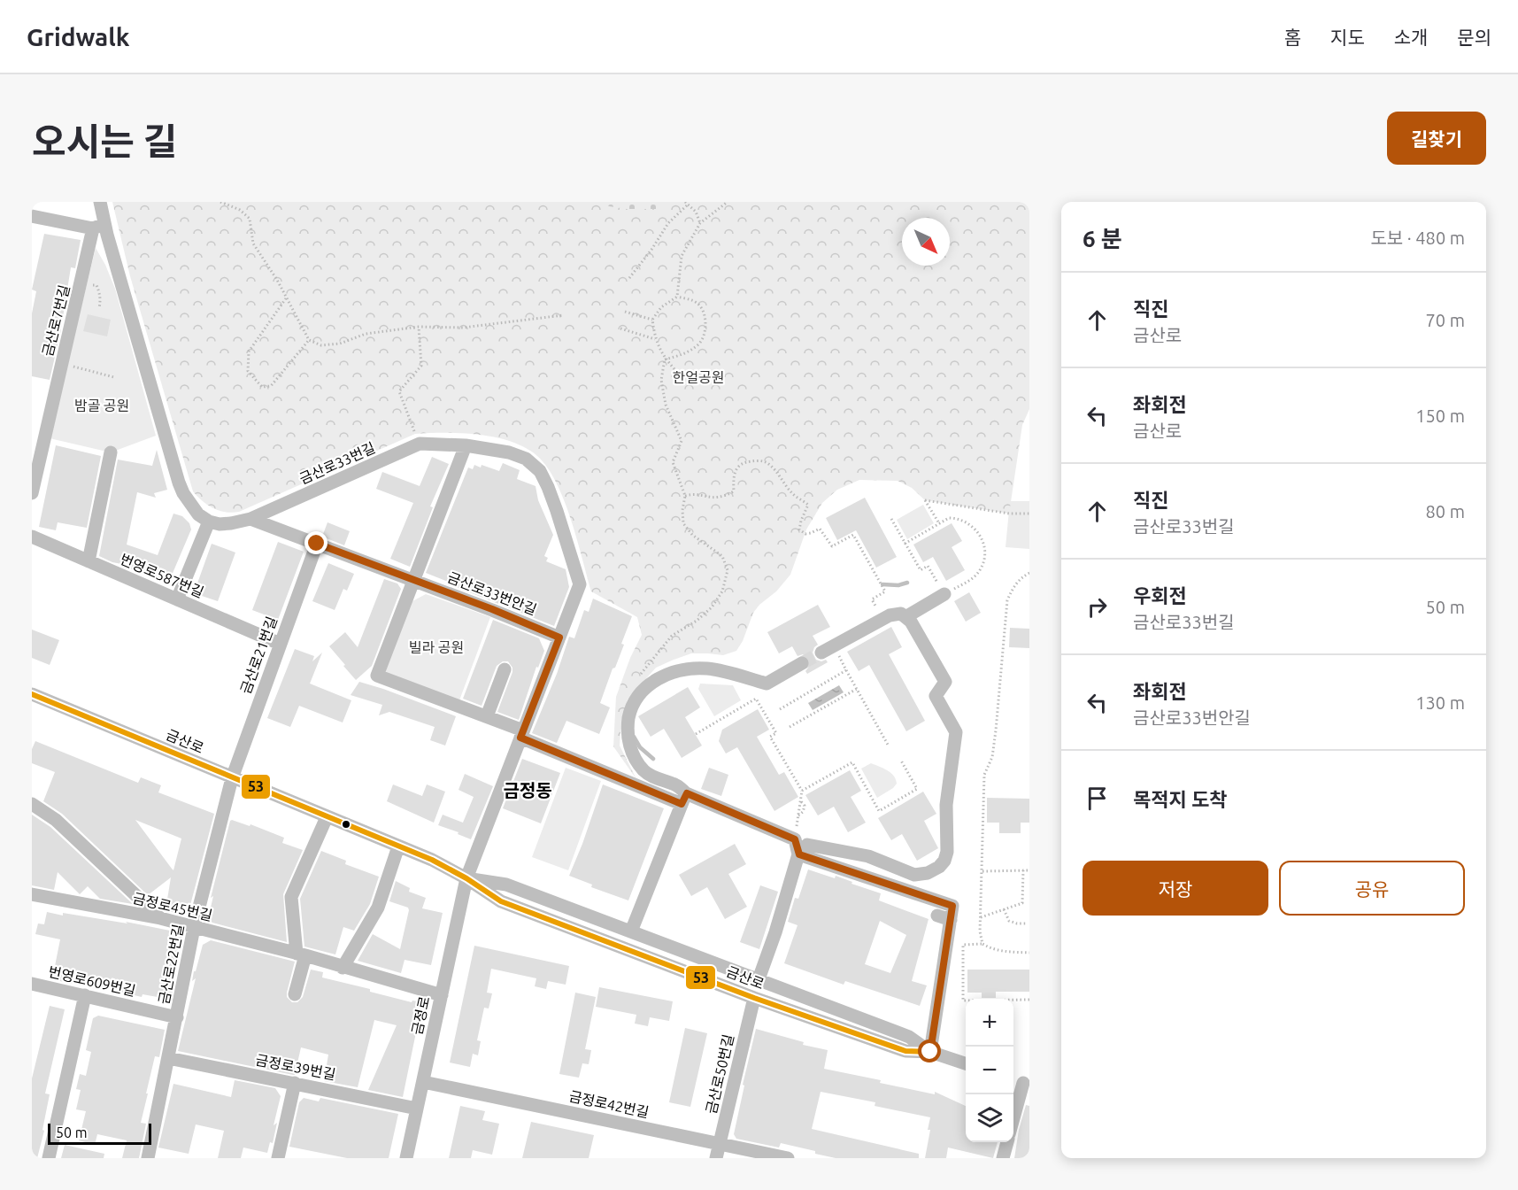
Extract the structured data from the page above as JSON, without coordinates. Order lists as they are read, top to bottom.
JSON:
{
  "streets": {
    "street": [
      "금산로7번길",
      "금산로33번길",
      "번영로587번길",
      "금산로33번안길",
      "금산로21번길",
      "금산로",
      "금정로45번길",
      "금산로22번길",
      "번영로609번길",
      "금정로",
      "금정로39번길",
      "금산로50번길",
      "금정로42번길"
    ]
  },
  "crossings": [
    ["금산로33번길", "금산로33번안길"],
    ["금산로33번길", "금산로"],
    ["금산로33번길", "금정로"],
    ["번영로587번길", "금산로21번길"],
    ["금산로33번안길", "금산로21번길"],
    ["금산로21번길", "금산로"],
    ["금산로21번길", "금산로22번길"],
    ["금산로", "금산로22번길"],
    ["금산로", "금정로"],
    ["금산로", "금산로50번길"],
    ["금정로45번길", "금산로22번길"],
    ["금정로45번길", "금정로"],
    ["금산로22번길", "번영로609번길"],
    ["금산로22번길", "금정로39번길"],
    ["금정로", "금정로39번길"],
    ["금정로", "금정로42번길"],
    ["금산로50번길", "금정로42번길"]
  ],
  "districts": ["금정동"],
  "parks": ["한얼공원", "밤골 공원", "빌라 공원"],
  "lines": ["transit line 53"],
  "scale_bar": "50 m",
  "north": "bottom right",
  "page": {
    "header": "Gridwalk",
    "nav": [
      "홈",
      "지도",
      "소개",
      "문의"
    ],
    "title": "오시는 길",
    "buttons": [
      "길찾기",
      ["저장", "공유"]
    ],
    "heading": ["6 분", "도보 · 480 m"],
    "list": [
      ["직진", "금산로", "70 m"],
      ["좌회전", "금산로", "150 m"],
      ["직진", "금산로33번길", "80 m"],
      ["우회전", "금산로33번길", "50 m"],
      ["좌회전", "금산로33번안길", "130 m"],
      "목적지 도착"
    ],
    "map_buttons": ["+", "−"],
    "scale": "50 m"
  }
}
